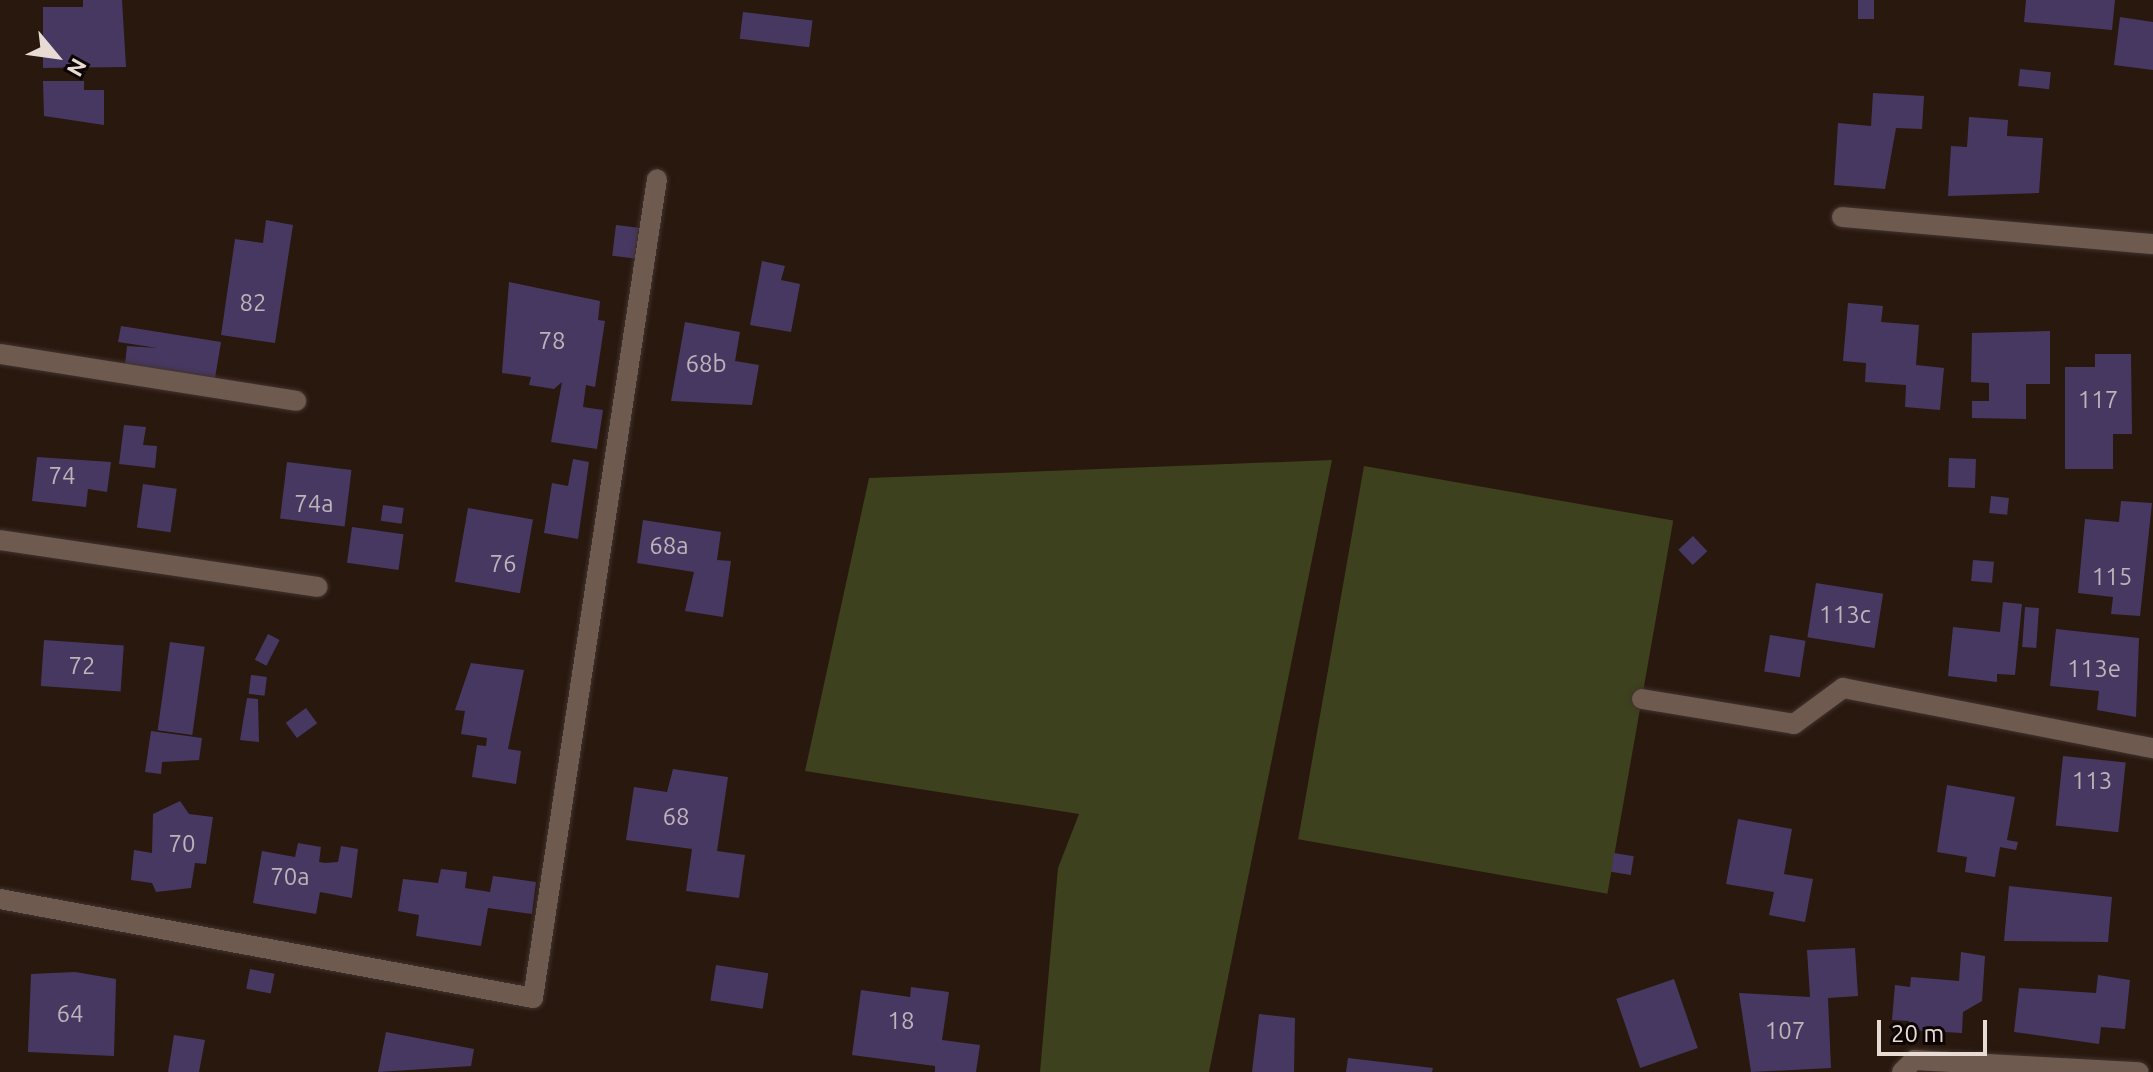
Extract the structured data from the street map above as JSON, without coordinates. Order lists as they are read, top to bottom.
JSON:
{
  "house_numbers": [
    "82",
    "78",
    "68b",
    "117",
    "74",
    "74a",
    "68a",
    "76",
    "115",
    "113c",
    "72",
    "113e",
    "113",
    "68",
    "70",
    "70a",
    "64",
    "18",
    "107"
  ],
  "scale_bar": "20 m",
  "north": "bottom right"
}
